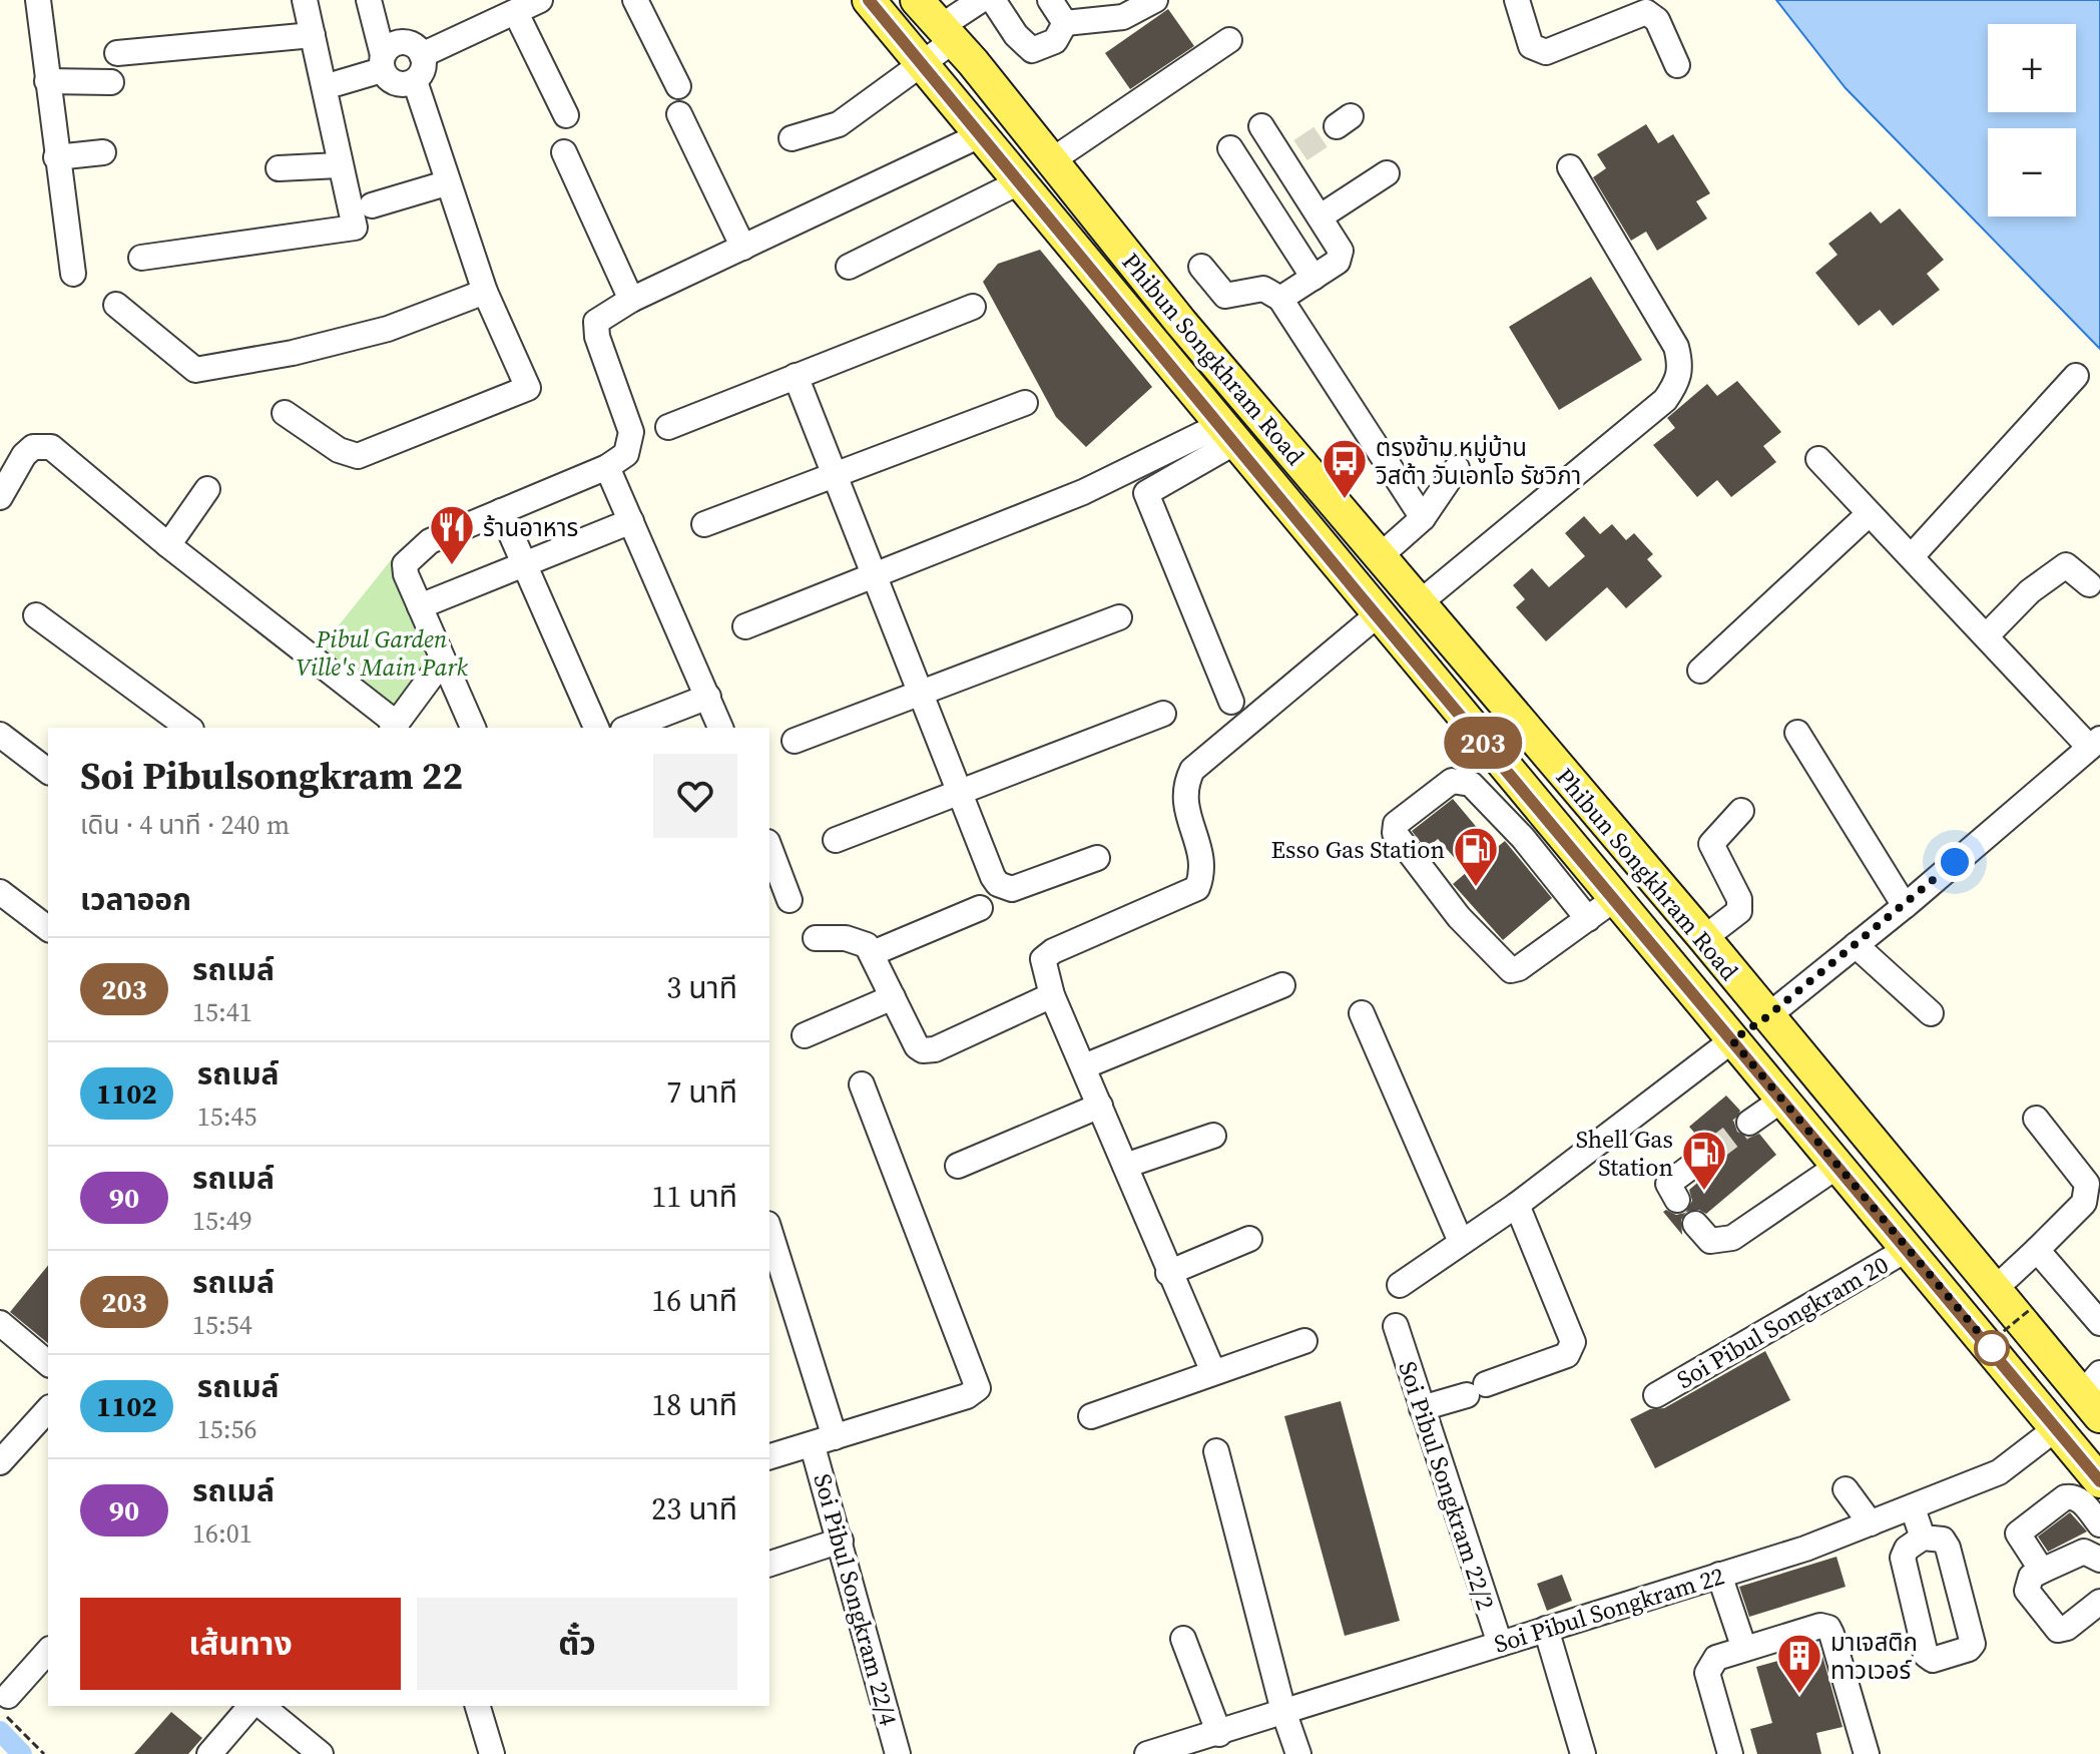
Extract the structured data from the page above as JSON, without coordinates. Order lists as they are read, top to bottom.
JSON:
{
  "streets": {
    "main road": ["Phibun Songkhram Road"],
    "street": [
      "Soi Pibul Songkram 20",
      "Soi Pibul Songkram 22/2",
      "Soi Pibul Songkram 22/4",
      "Soi Pibul Songkram 22"
    ]
  },
  "crossings": [
    ["Phibun Songkhram Road", "Soi Pibul Songkram 20"],
    ["Phibun Songkhram Road", "Soi Pibul Songkram 22"],
    ["Soi Pibul Songkram 22/2", "Soi Pibul Songkram 22"]
  ],
  "parks": ["Pibul Garden Ville's Main Park"],
  "places": {
    "bus stop": ["ตรงข้าม หมู่บ้าน วิสต้า วันเอทโอ รัชวิภา"],
    "restaurant": ["ร้านอาหาร"],
    "fuel station": ["Esso Gas Station", "Shell Gas Station"],
    "building": ["มาเจสติก ทาวเวอร์"]
  },
  "lines": ["bus line 203"],
  "page": {
    "on_map": "203",
    "map_buttons": ["+", "−"],
    "heading": [
      ["Soi Pibulsongkram 22", "เดิน · 4 นาที · 240 m"],
      "เวลาออก"
    ],
    "list": [
      {
        "mark": "203",
        "name": "รถเมล์",
        "note": "15:41",
        "value": "3 นาที"
      },
      {
        "mark": "1102",
        "name": "รถเมล์",
        "note": "15:45",
        "value": "7 นาที"
      },
      {
        "mark": "90",
        "name": "รถเมล์",
        "note": "15:49",
        "value": "11 นาที"
      },
      {
        "mark": "203",
        "name": "รถเมล์",
        "note": "15:54",
        "value": "16 นาที"
      },
      {
        "mark": "1102",
        "name": "รถเมล์",
        "note": "15:56",
        "value": "18 นาที"
      },
      {
        "mark": "90",
        "name": "รถเมล์",
        "note": "16:01",
        "value": "23 นาที"
      }
    ],
    "buttons": ["เส้นทาง", "ตั๋ว"]
  }
}
